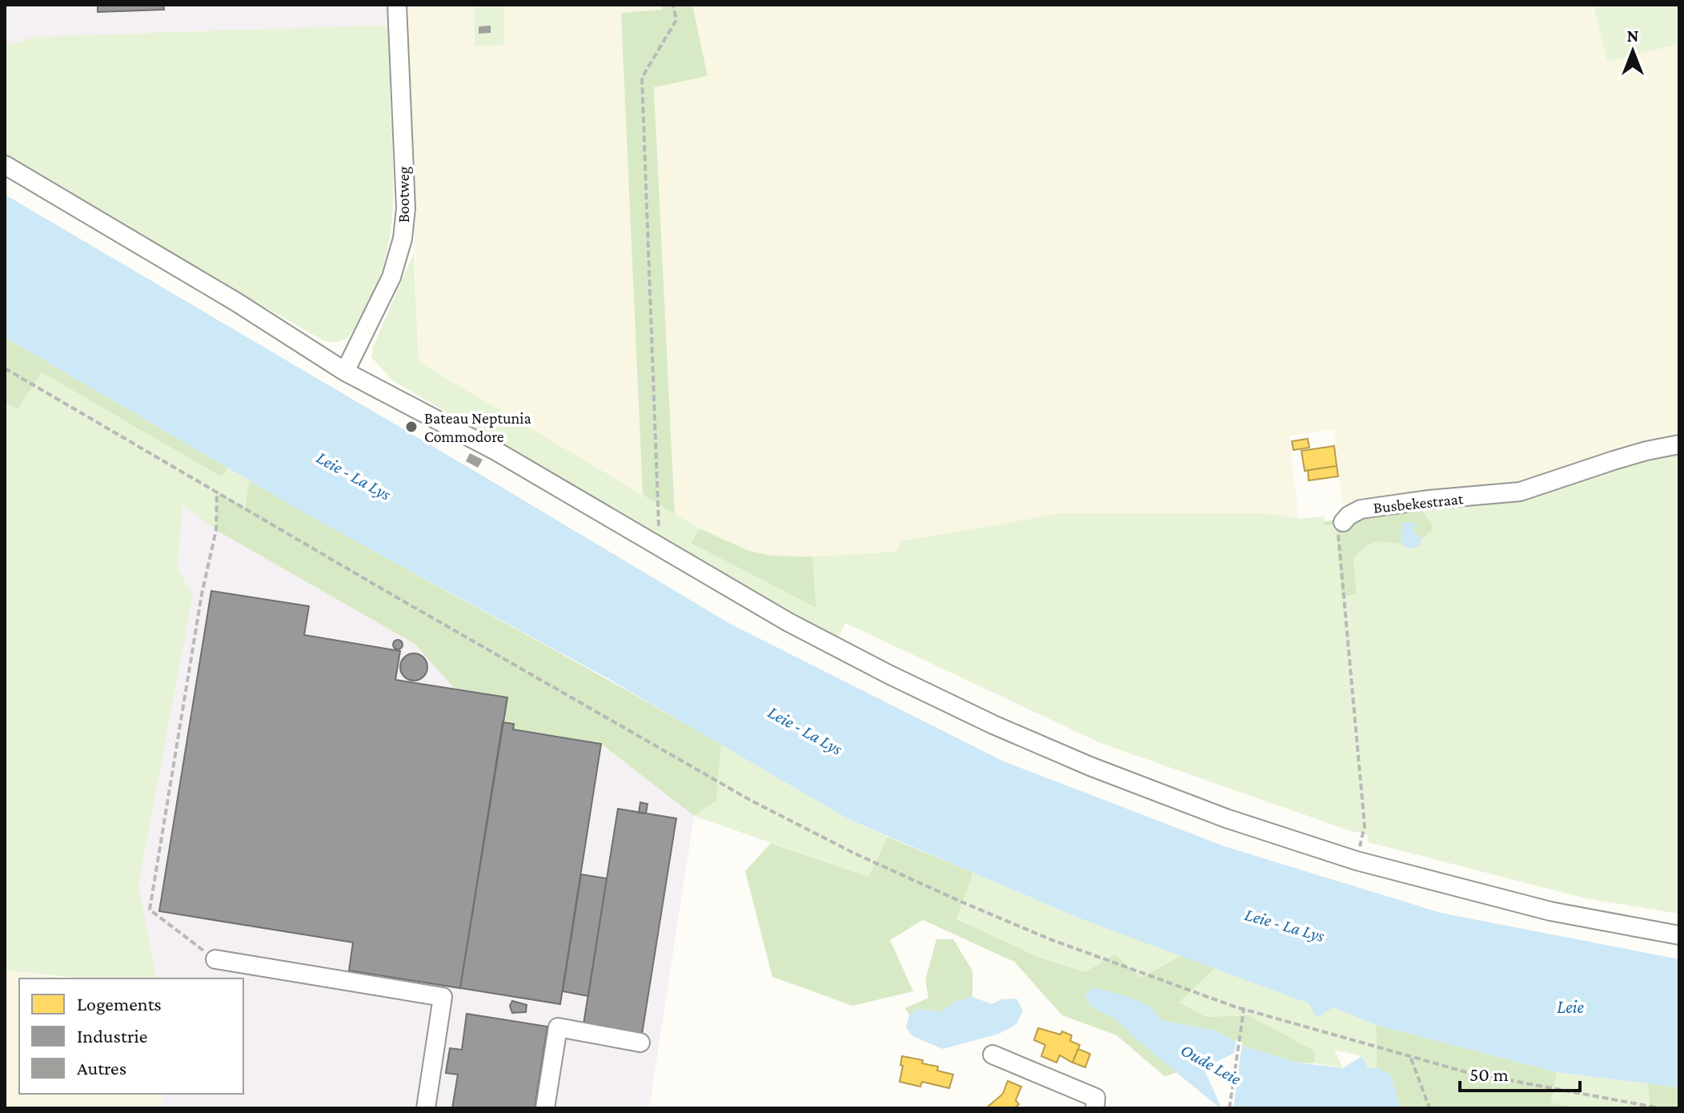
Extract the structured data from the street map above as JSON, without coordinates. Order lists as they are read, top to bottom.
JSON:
{
  "streets": {
    "street": ["Bootweg", "Busbekestraat"]
  },
  "water": ["Leie - La Lys", "Leie", "Oude Leie"],
  "places": ["Bateau Neptunia Commodore"],
  "legend": ["Logements", "Industrie", "Autres"],
  "scale_bar": "50 m",
  "north": "top"
}
